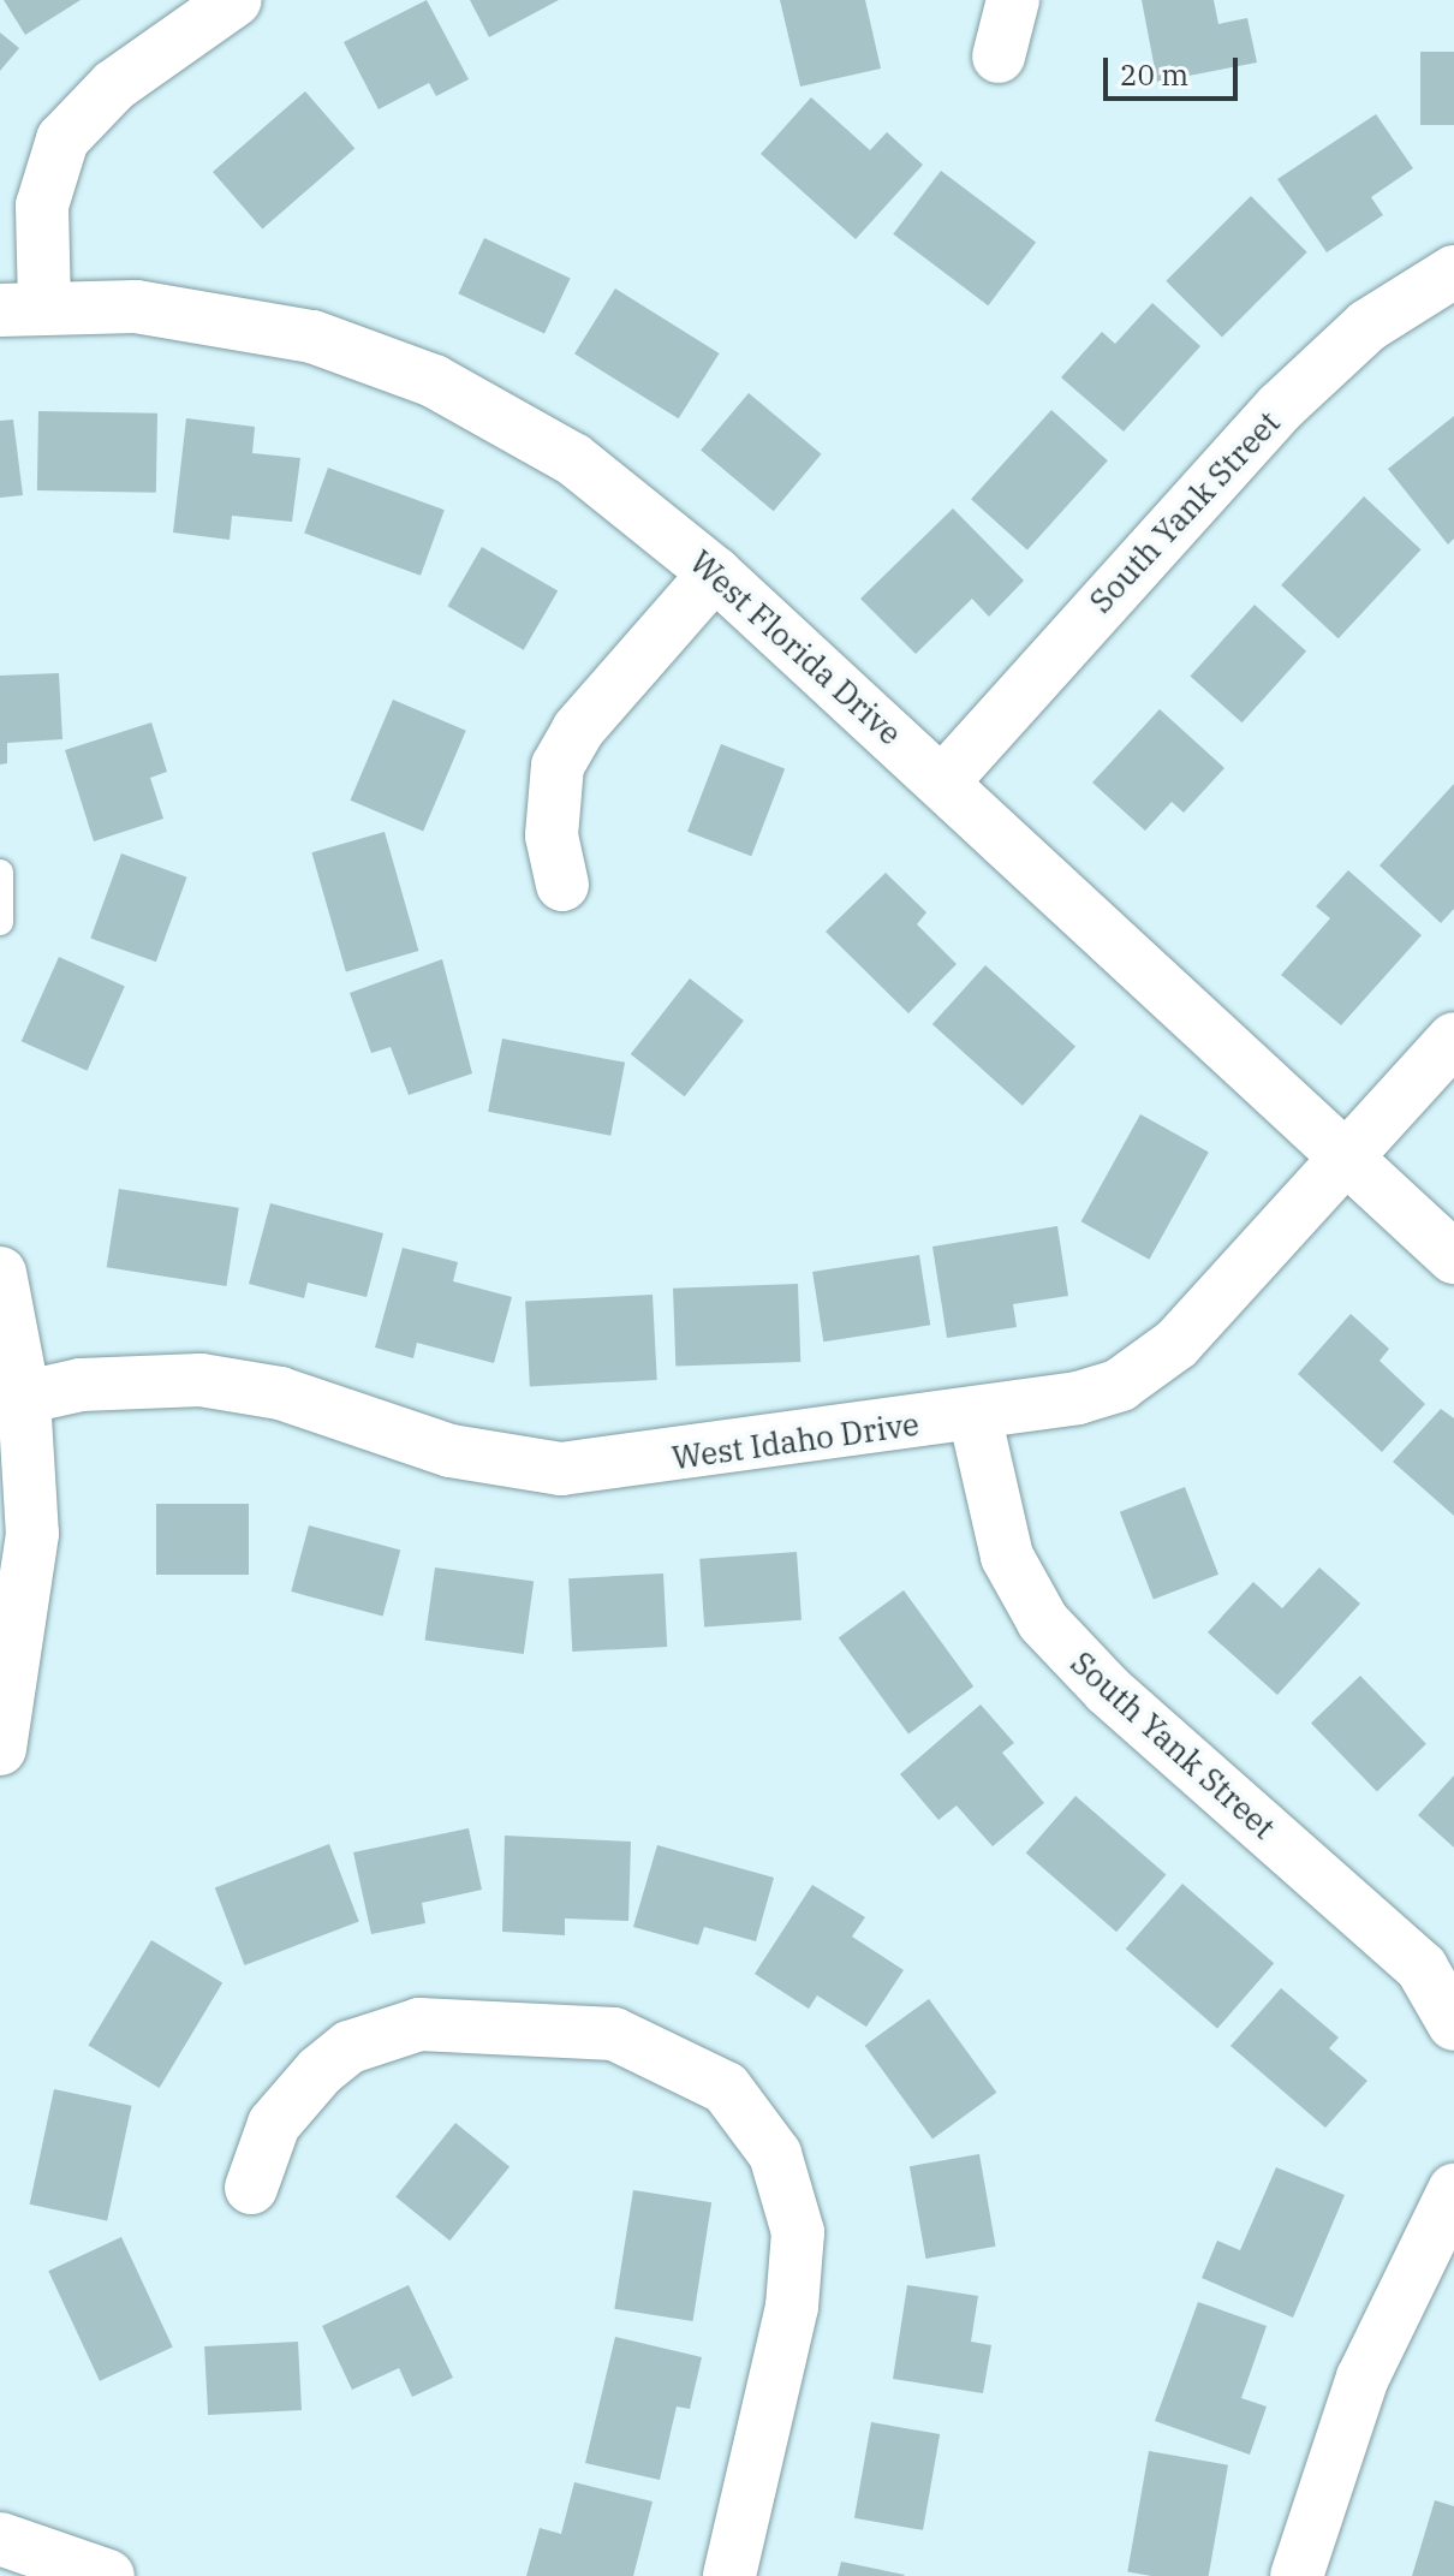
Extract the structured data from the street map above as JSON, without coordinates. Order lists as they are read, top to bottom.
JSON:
{
  "streets": {
    "street": ["South Yank Street", "West Florida Drive", "West Idaho Drive"]
  },
  "crossings": [
    ["South Yank Street", "West Florida Drive"],
    ["South Yank Street", "West Idaho Drive"],
    ["West Florida Drive", "West Idaho Drive"]
  ],
  "scale_bar": "20 m"
}
